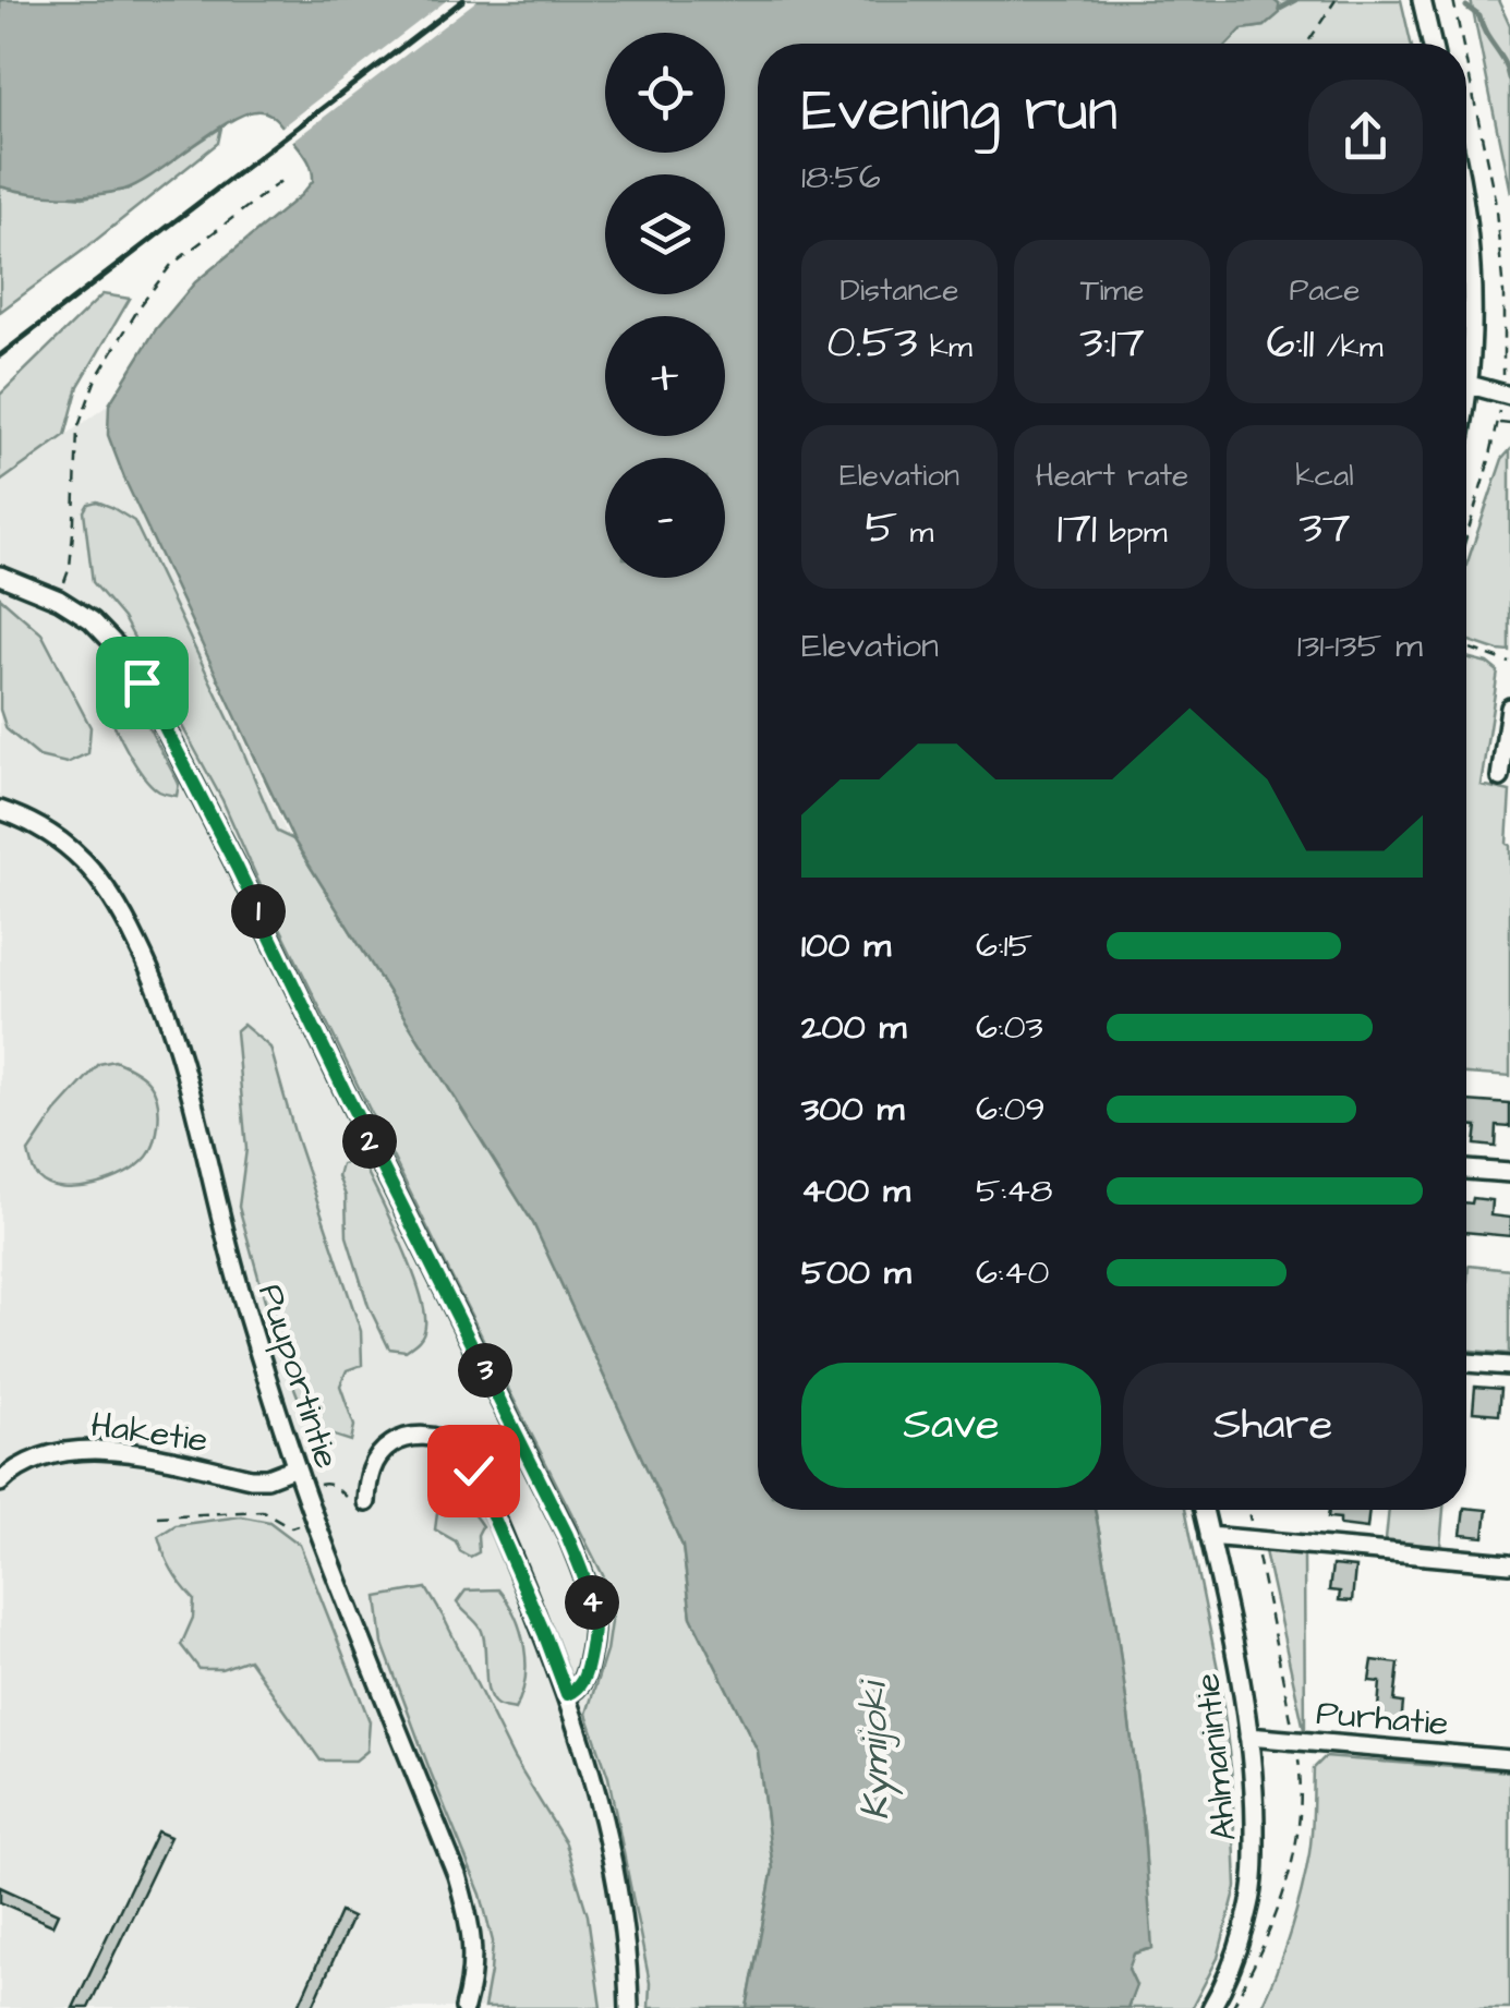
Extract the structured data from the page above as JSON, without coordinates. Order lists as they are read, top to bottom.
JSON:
{
  "streets": {
    "street": [
      "Puuportintie",
      "Haketie",
      "Purhatie",
      "Ahlmanintie"
    ]
  },
  "crossings": [
    ["Puuportintie", "Haketie"],
    ["Purhatie", "Ahlmanintie"]
  ],
  "water": ["Kymijoki"],
  "page": {
    "map_buttons": ["+", "−"],
    "heading": ["Evening run", "18:56"],
    "stats": [
      ["Distance", "0.53 km"],
      ["Time", "3:17"],
      ["Pace", "6:11 /km"],
      ["Elevation", "5 m"],
      ["Heart rate", "171 bpm"],
      ["kcal", "37"]
    ],
    "chart": ["Elevation", "131–135 m"],
    "pins": [
      "1",
      "2",
      "3",
      "4"
    ],
    "list": [
      {
        "name": "100 m",
        "note": "6:15"
      },
      {
        "name": "200 m",
        "note": "6:03"
      },
      {
        "name": "300 m",
        "note": "6:09"
      },
      {
        "name": "400 m",
        "note": "5:48"
      },
      {
        "name": "500 m",
        "note": "6:40"
      }
    ],
    "buttons": ["Save", "Share"]
  }
}
